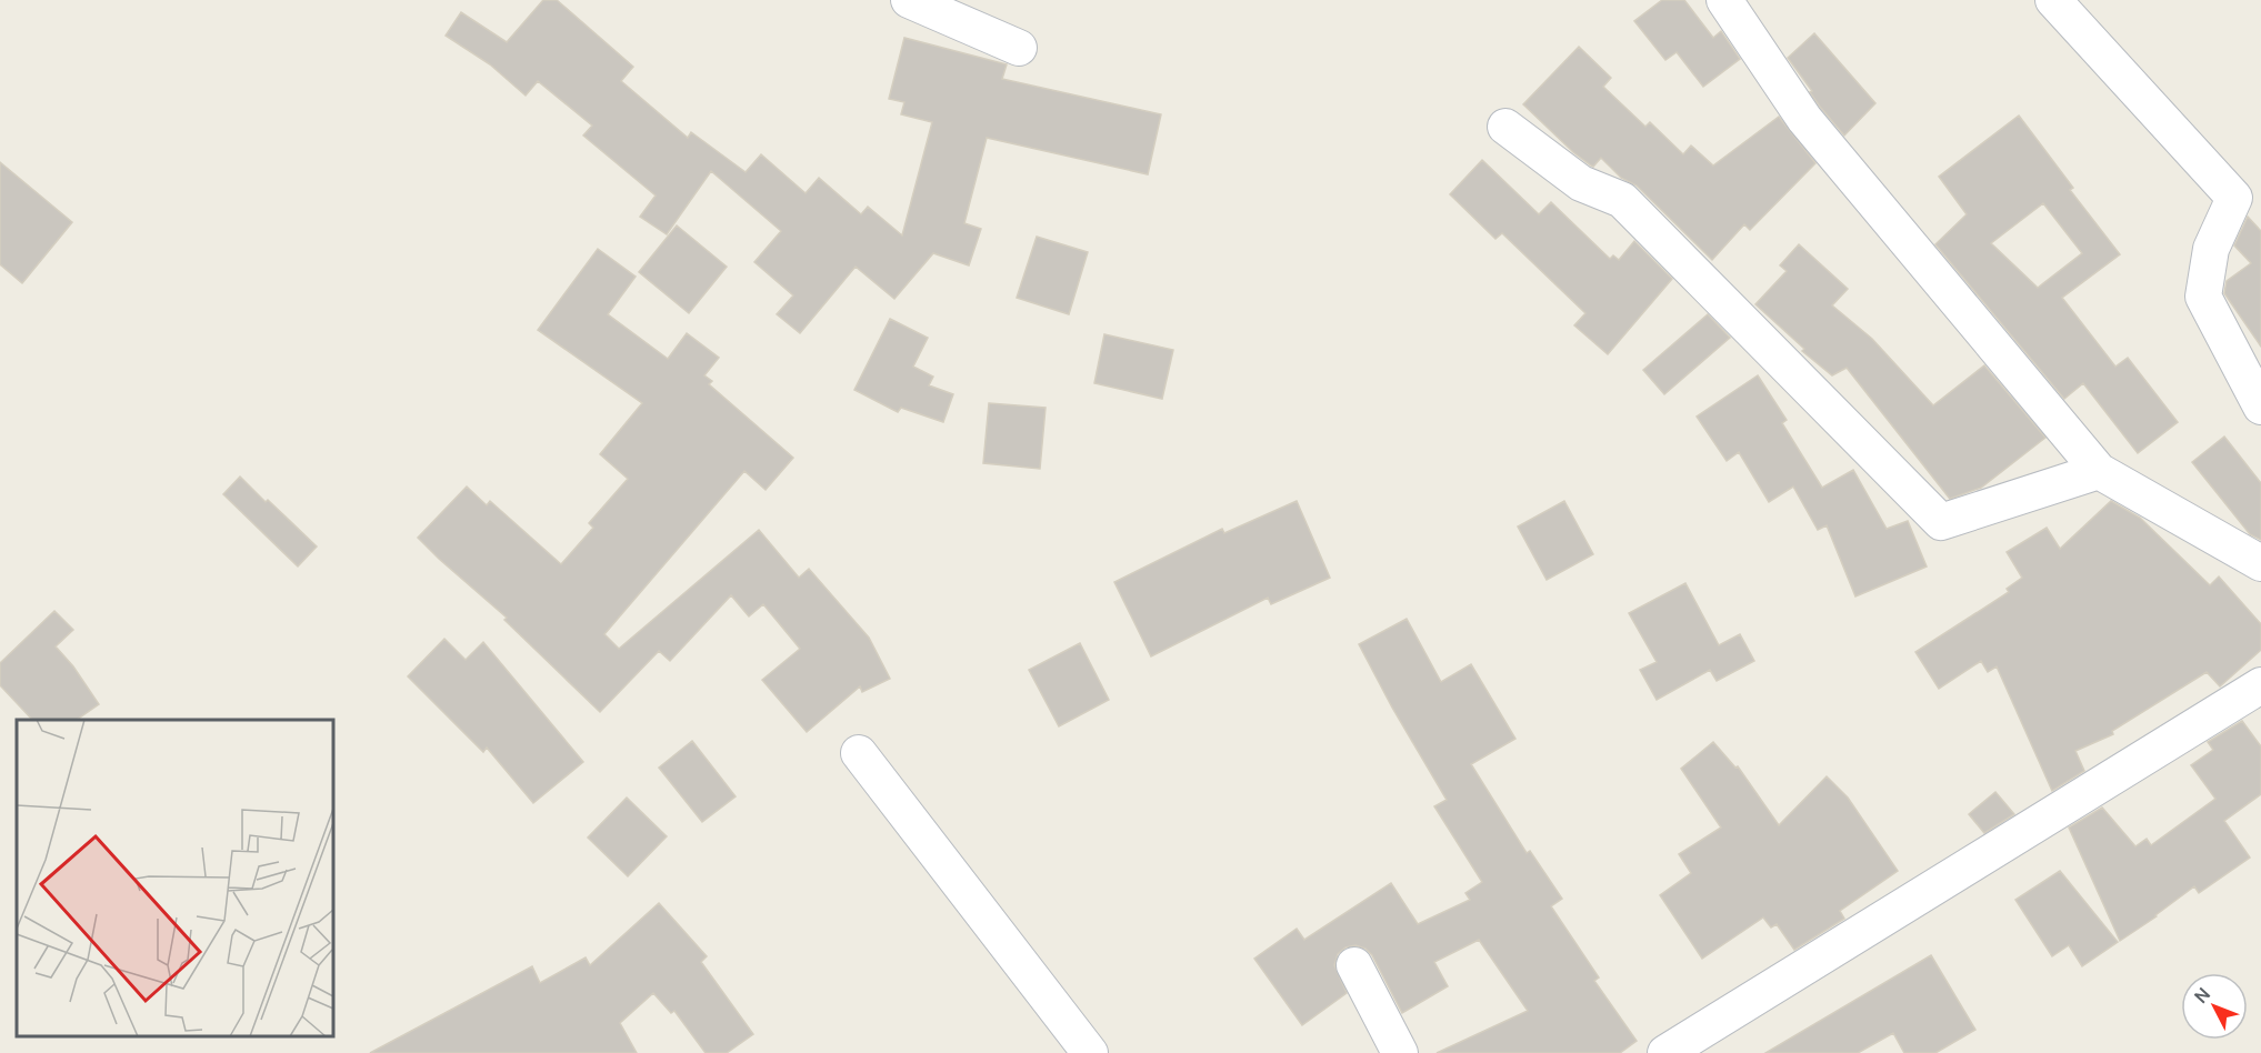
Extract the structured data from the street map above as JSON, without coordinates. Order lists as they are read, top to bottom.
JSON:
{
  "north": "top left"
}
